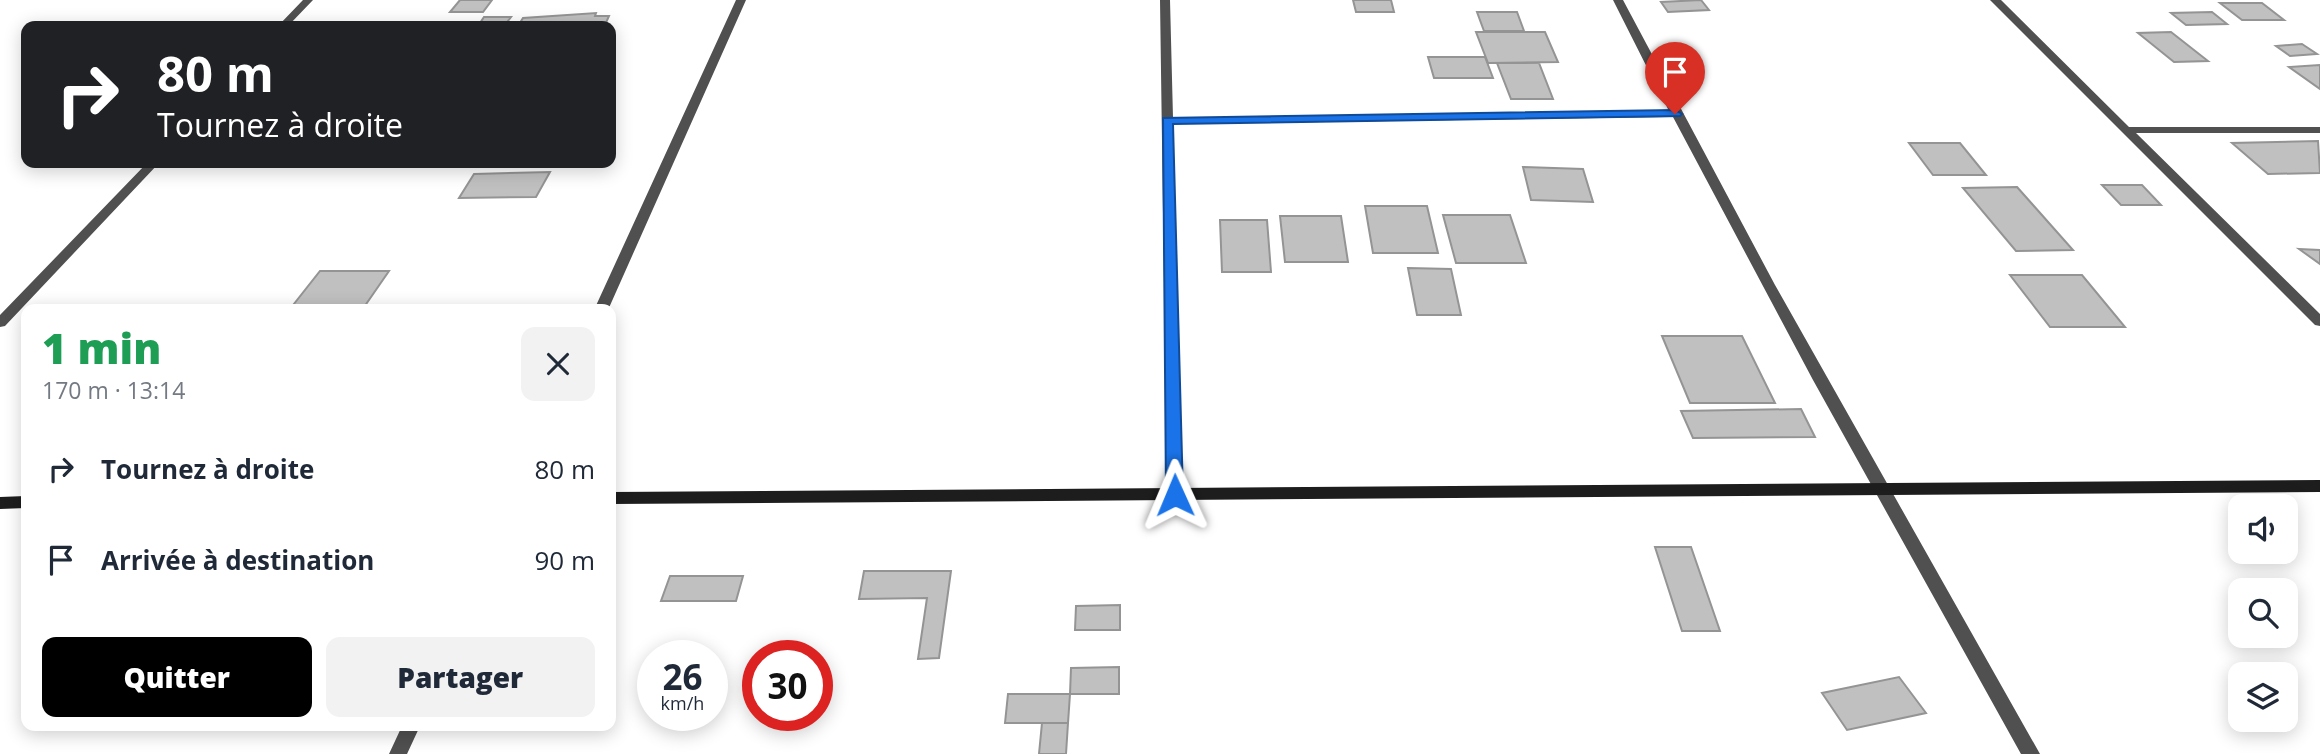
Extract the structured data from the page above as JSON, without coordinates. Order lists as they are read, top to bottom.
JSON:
{
  "page": {
    "turn": ["80 m", "Tournez à droite"],
    "heading": ["1 min", "170 m · 13:14"],
    "list": [
      {
        "name": "Tournez à droite",
        "value": "80 m"
      },
      {
        "name": "Arrivée à destination",
        "value": "90 m"
      }
    ],
    "buttons": ["Quitter", "Partager"],
    "speed": "26 km/h",
    "limit": "30"
  }
}
